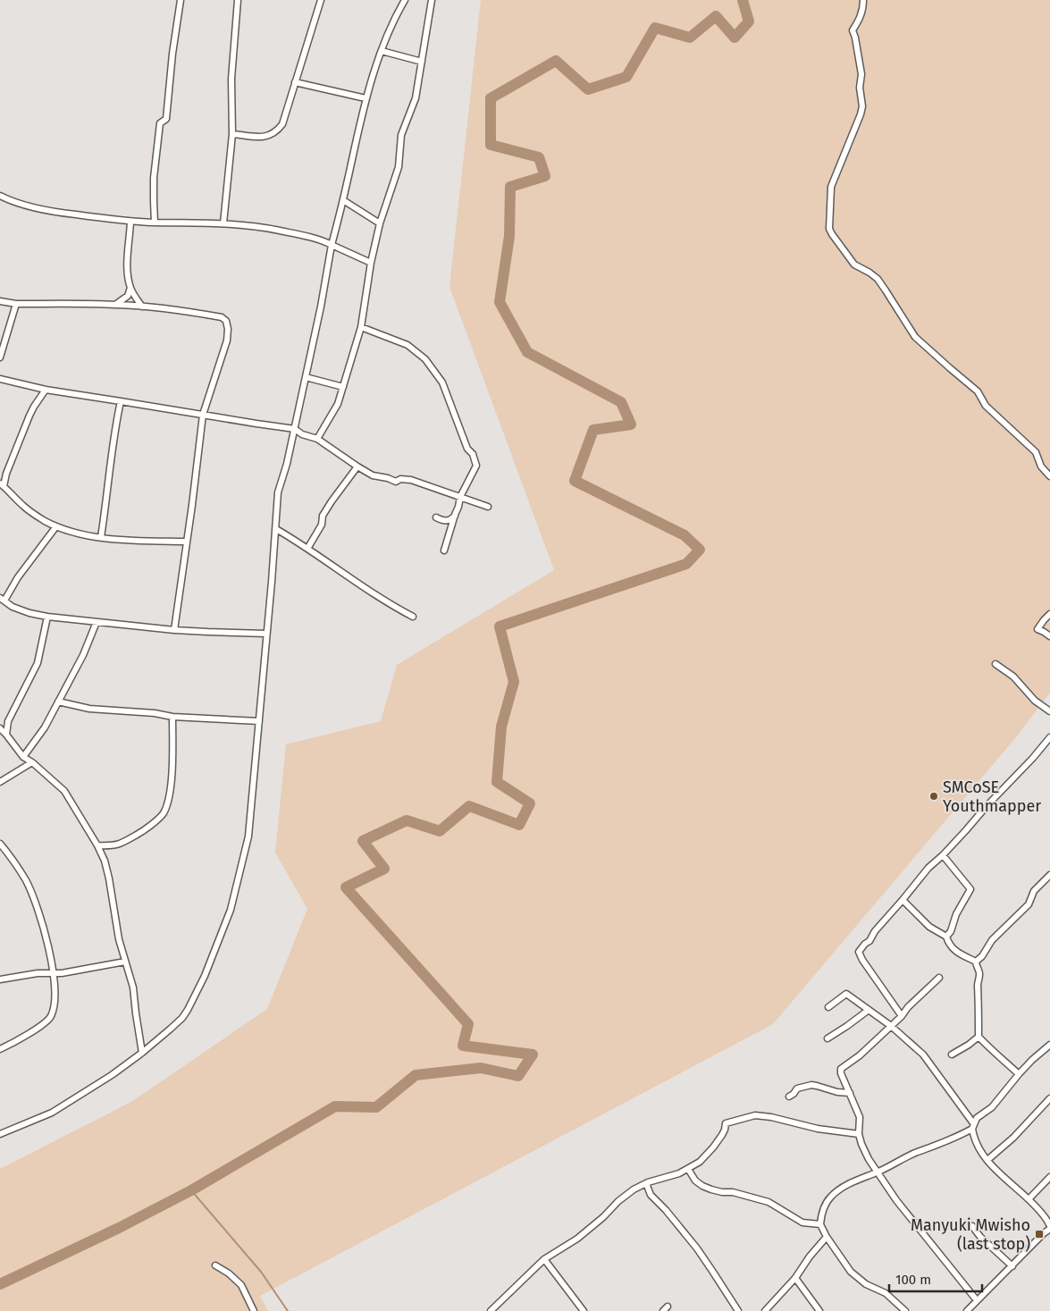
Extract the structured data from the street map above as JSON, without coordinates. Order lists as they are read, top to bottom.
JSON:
{
  "places": {
    "other": ["SMCoSE Youthmapper"],
    "transit": ["Manyuki Mwisho (last stop)"]
  },
  "scale_bar": "100 m"
}
